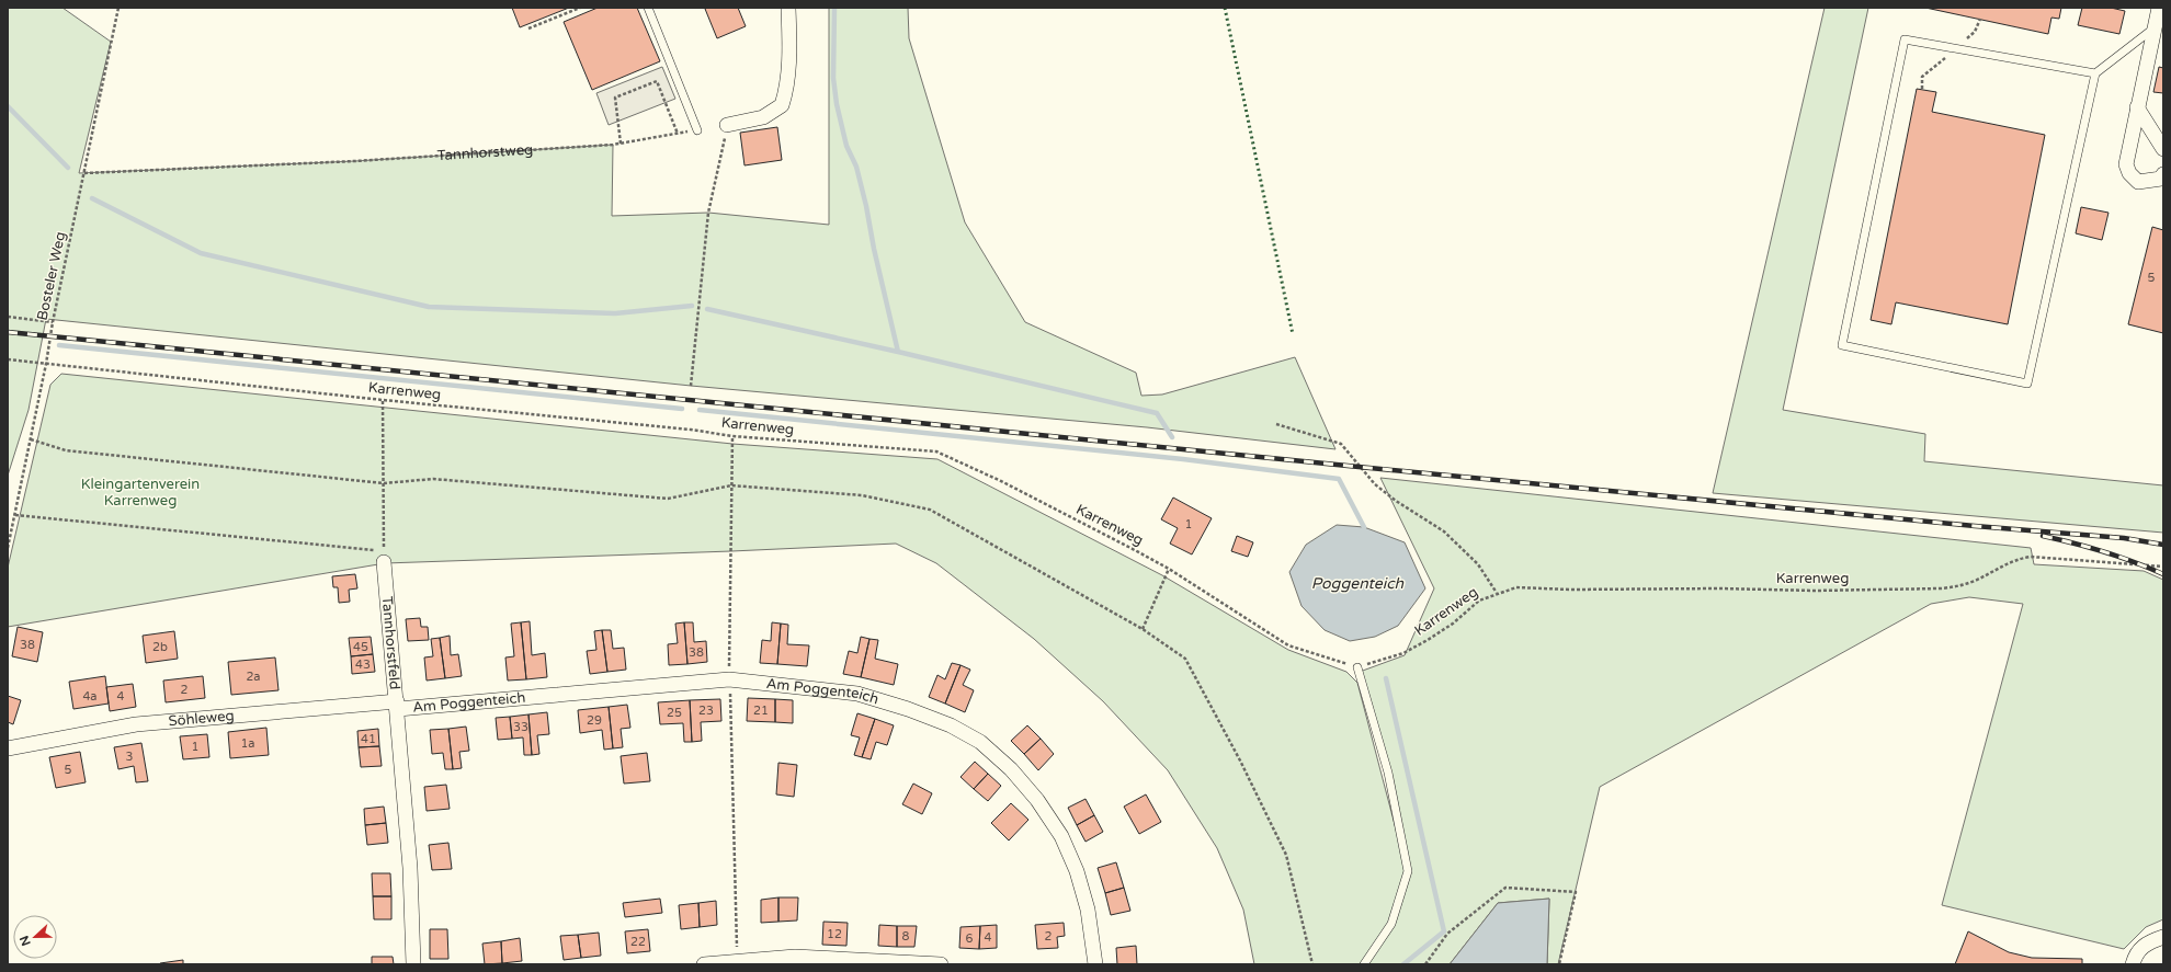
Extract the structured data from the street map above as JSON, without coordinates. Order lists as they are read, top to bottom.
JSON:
{
  "streets": {
    "street": ["Tannhorstfeld", "Am Poggenteich", "Söhleweg"],
    "path": ["Tannhorstweg", "Bosteler Weg", "Karrenweg"]
  },
  "crossings": [
    ["Tannhorstweg", "Bosteler Weg"],
    ["Bosteler Weg", "Karrenweg"],
    ["Tannhorstfeld", "Am Poggenteich"],
    ["Tannhorstfeld", "Söhleweg"],
    ["Am Poggenteich", "Söhleweg"]
  ],
  "water": ["Poggenteich"],
  "parks": ["Kleingartenverein Karrenweg"],
  "house_numbers": [
    "5",
    "1",
    "38",
    "2b",
    "45",
    "38",
    "43",
    "2a",
    "2",
    "4a",
    "4",
    "23",
    "21",
    "25",
    "29",
    "33",
    "41",
    "1a",
    "1",
    "3",
    "5",
    "12",
    "8",
    "2",
    "4",
    "6",
    "22"
  ],
  "north": "left"
}
